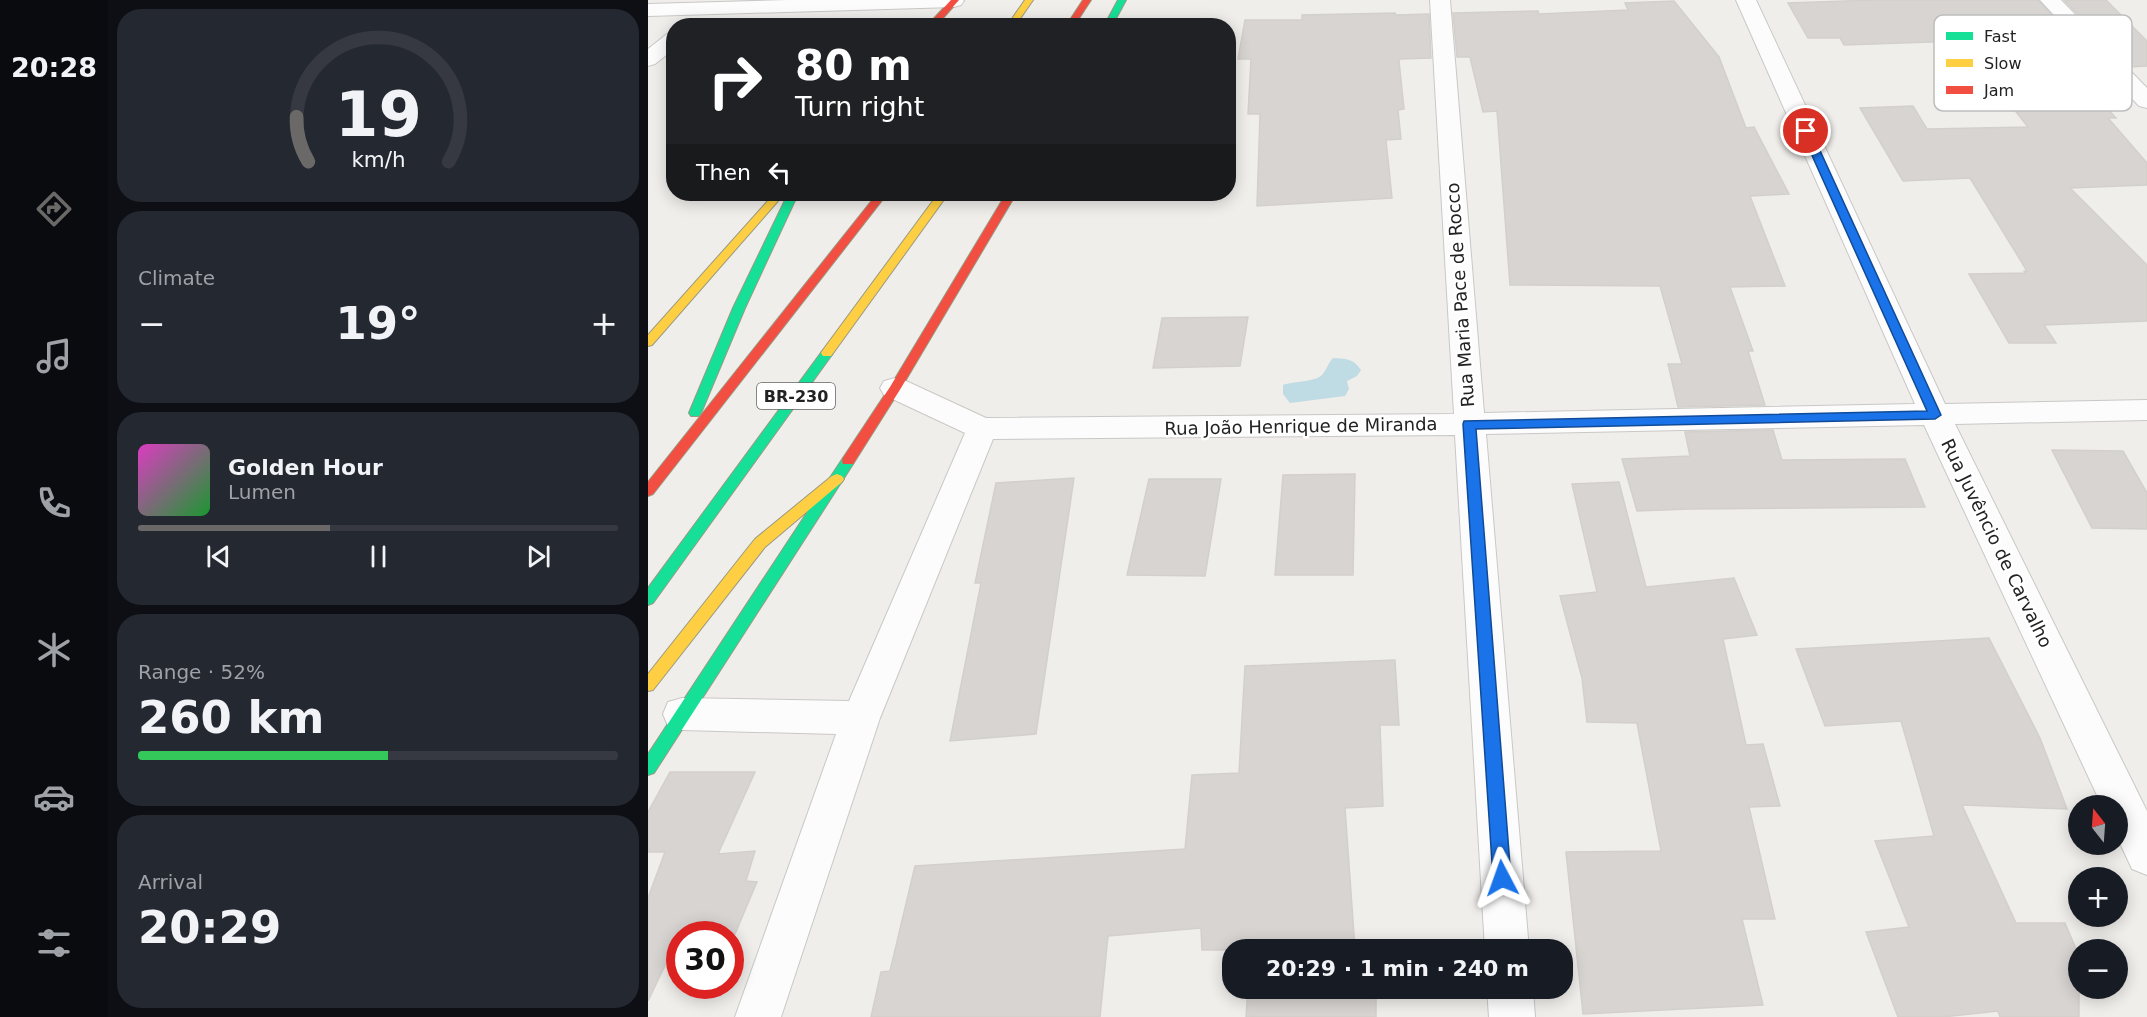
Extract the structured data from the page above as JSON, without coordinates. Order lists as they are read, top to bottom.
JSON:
{
  "streets": {
    "main road": ["BR-230"],
    "street": ["Rua Maria Pace de Rocco", "Rua João Henrique de Miranda", "Rua Juvêncio de Carvalho"]
  },
  "crossings": [
    ["Rua Maria Pace de Rocco", "Rua João Henrique de Miranda"],
    ["Rua João Henrique de Miranda", "Rua Juvêncio de Carvalho"]
  ],
  "legend": ["Fast", "Slow", "Jam"],
  "north": "top",
  "page": {
    "tabs": "20:28",
    "turn": ["80 m", "Turn right"],
    "then": "Then",
    "tile": [
      "Climate",
      ["Range · 52%", "260 km"],
      ["Arrival", "20:29"]
    ],
    "heat": ["−", "19°", "+"],
    "song": ["Golden Hour", "Lumen"],
    "map_buttons": ["+", "−"],
    "limit": "30",
    "trip": "20:29 · 1 min · 240 m",
    "gauge": ["19", "km/h"]
  }
}
